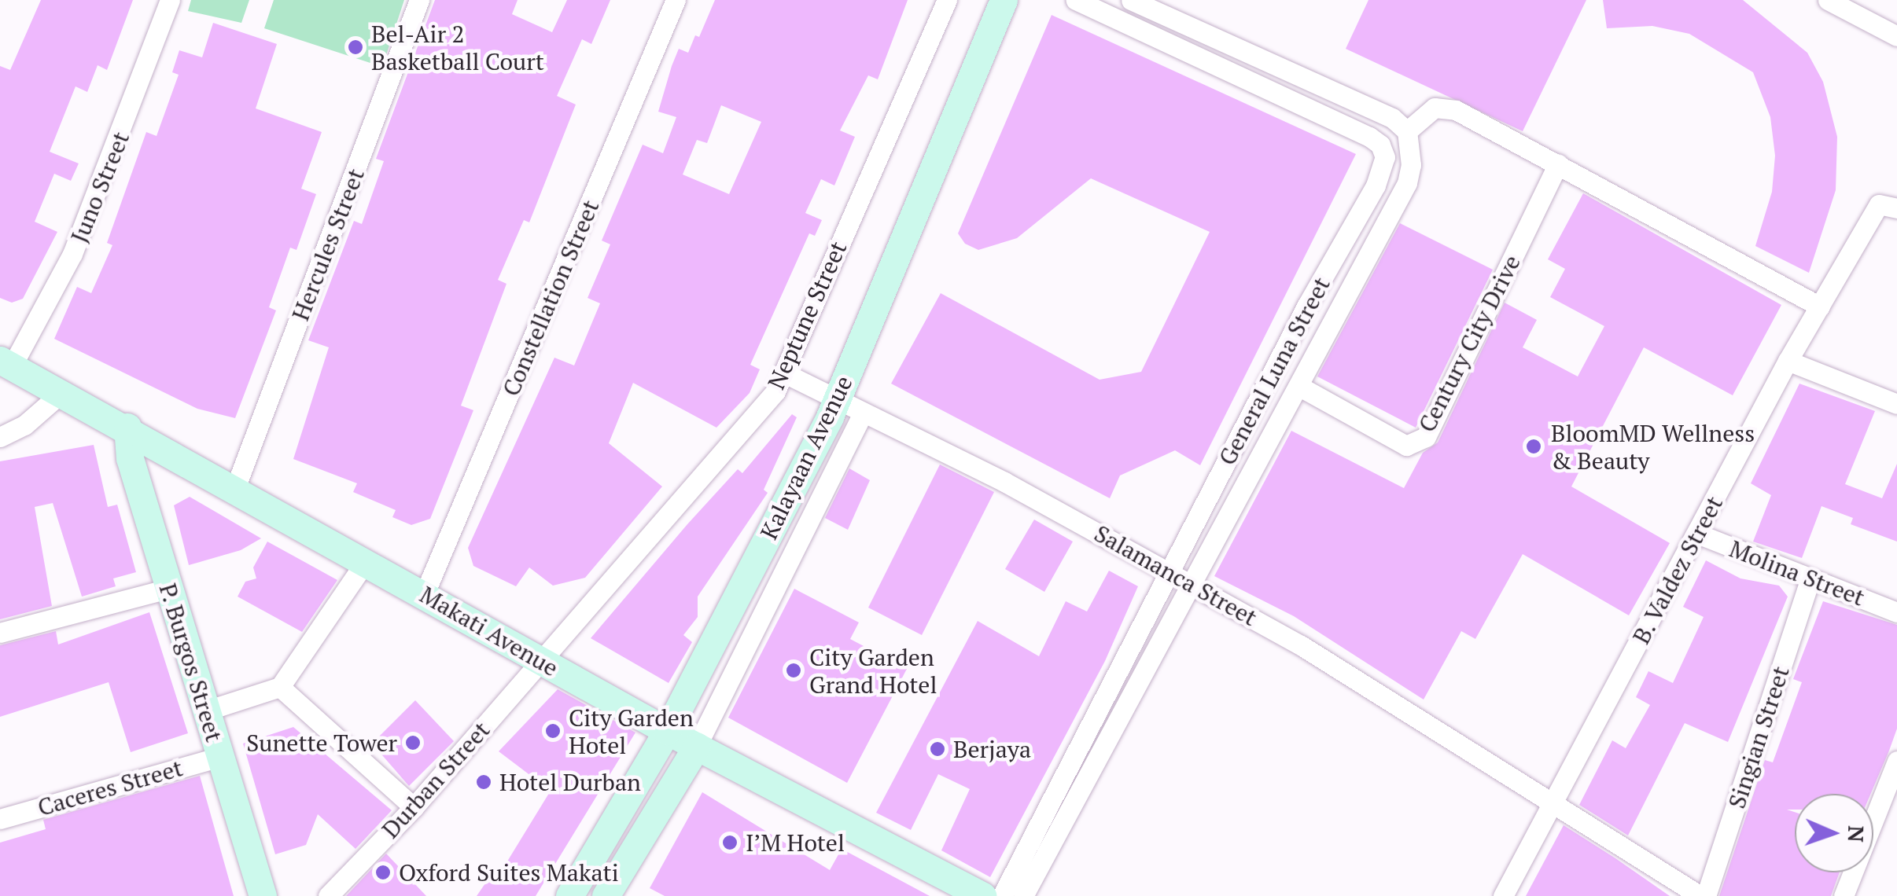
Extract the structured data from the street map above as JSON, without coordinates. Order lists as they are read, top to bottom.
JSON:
{
  "streets": {
    "main road": ["Kalayaan Avenue", "Makati Avenue", "P. Burgos Street"],
    "street": [
      "Juno Street",
      "Hercules Street",
      "Constellation Street",
      "Neptune Street",
      "Century City Drive",
      "General Luna Street",
      "B. Valdez Street",
      "Molina Street",
      "Salamanca Street",
      "Singian Street",
      "Durban Street",
      "Caceres Street"
    ]
  },
  "crossings": [
    ["Juno Street", "Makati Avenue"],
    ["Hercules Street", "Makati Avenue"],
    ["Constellation Street", "Makati Avenue"],
    ["Neptune Street", "Salamanca Street"],
    ["Neptune Street", "Makati Avenue"],
    ["Neptune Street", "Durban Street"],
    ["Century City Drive", "General Luna Street"],
    ["General Luna Street", "Salamanca Street"],
    ["Kalayaan Avenue", "Salamanca Street"],
    ["Kalayaan Avenue", "Makati Avenue"],
    ["B. Valdez Street", "Molina Street"],
    ["B. Valdez Street", "Salamanca Street"],
    ["Molina Street", "Singian Street"],
    ["Makati Avenue", "P. Burgos Street"],
    ["Makati Avenue", "Durban Street"],
    ["P. Burgos Street", "Caceres Street"]
  ],
  "places": [
    "Bel-Air 2 Basketball Court",
    "BloomMD Wellness & Beauty",
    "City Garden Grand Hotel",
    "City Garden Hotel",
    "Sunette Tower",
    "Berjaya",
    "Hotel Durban",
    "I’M Hotel",
    "Oxford Suites Makati"
  ],
  "north": "right"
}
